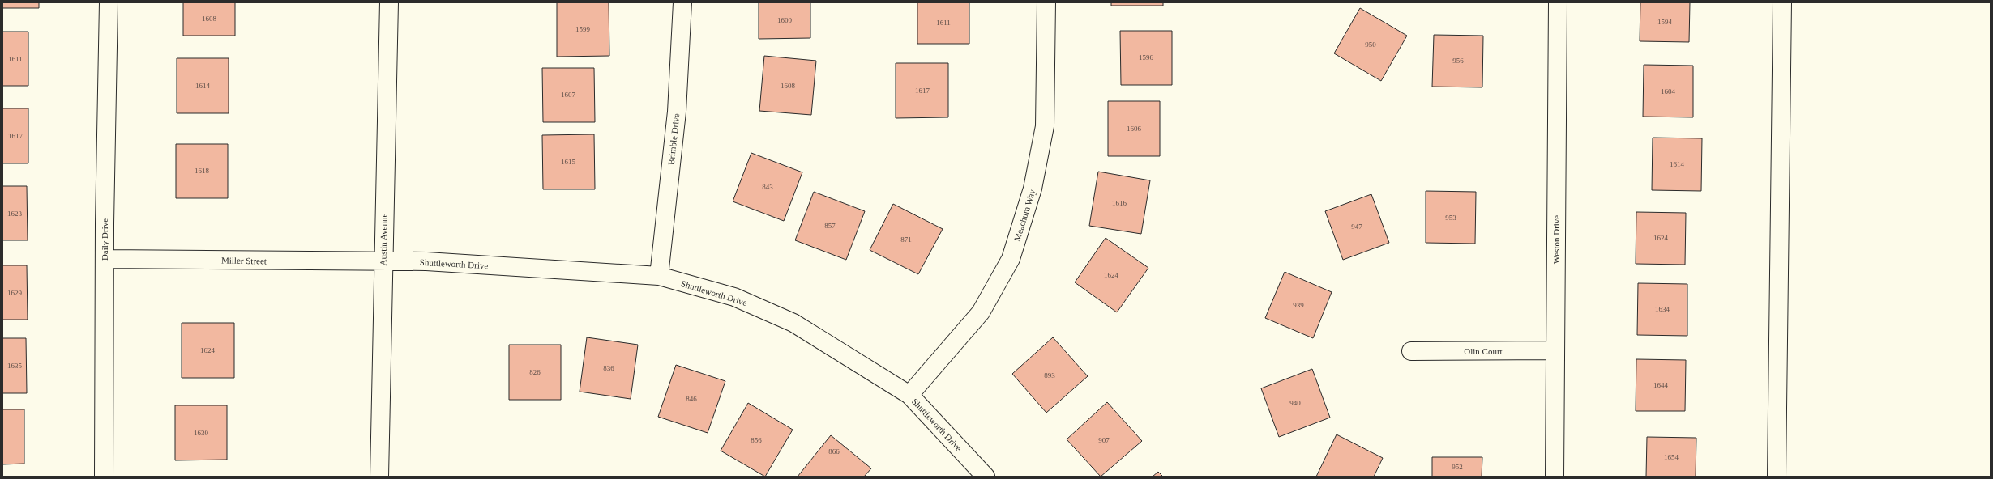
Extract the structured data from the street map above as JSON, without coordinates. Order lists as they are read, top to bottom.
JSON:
{
  "streets": {
    "street": [
      "Brimble Drive",
      "Meachum Way",
      "Daily Drive",
      "Austin Avenue",
      "Weston Drive",
      "Miller Street",
      "Shuttleworth Drive",
      "Olin Court"
    ]
  },
  "crossings": [
    ["Brimble Drive", "Shuttleworth Drive"],
    ["Meachum Way", "Shuttleworth Drive"],
    ["Daily Drive", "Miller Street"],
    ["Austin Avenue", "Miller Street"],
    ["Austin Avenue", "Shuttleworth Drive"],
    ["Weston Drive", "Olin Court"],
    ["Miller Street", "Shuttleworth Drive"]
  ],
  "house_numbers": [
    "1608",
    "1600",
    "1594",
    "1611",
    "1599",
    "950",
    "1596",
    "1611",
    "956",
    "1614",
    "1608",
    "1617",
    "1604",
    "1607",
    "1606",
    "1617",
    "1615",
    "1614",
    "1618",
    "843",
    "1616",
    "1623",
    "953",
    "857",
    "947",
    "1624",
    "871",
    "1624",
    "1629",
    "939",
    "1634",
    "1624",
    "1635",
    "836",
    "826",
    "893",
    "1644",
    "846",
    "940",
    "1630",
    "856",
    "907",
    "866",
    "1654",
    "952"
  ]
}
